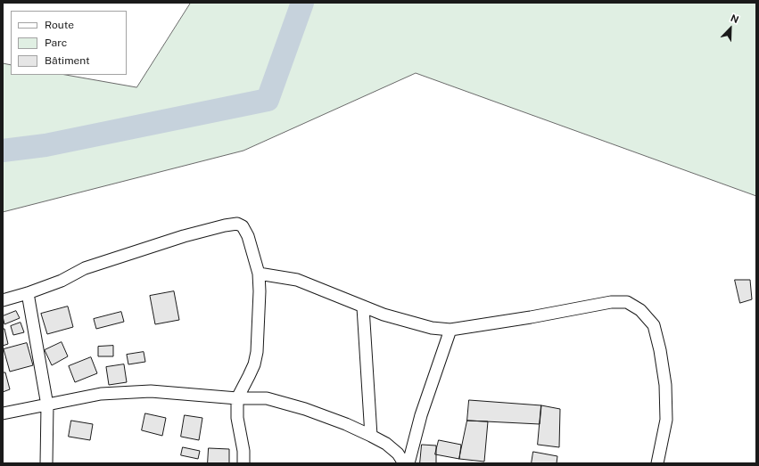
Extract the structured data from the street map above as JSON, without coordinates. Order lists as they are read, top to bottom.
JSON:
{
  "legend": ["Route", "Parc", "Bâtiment"],
  "north": "top right"
}
